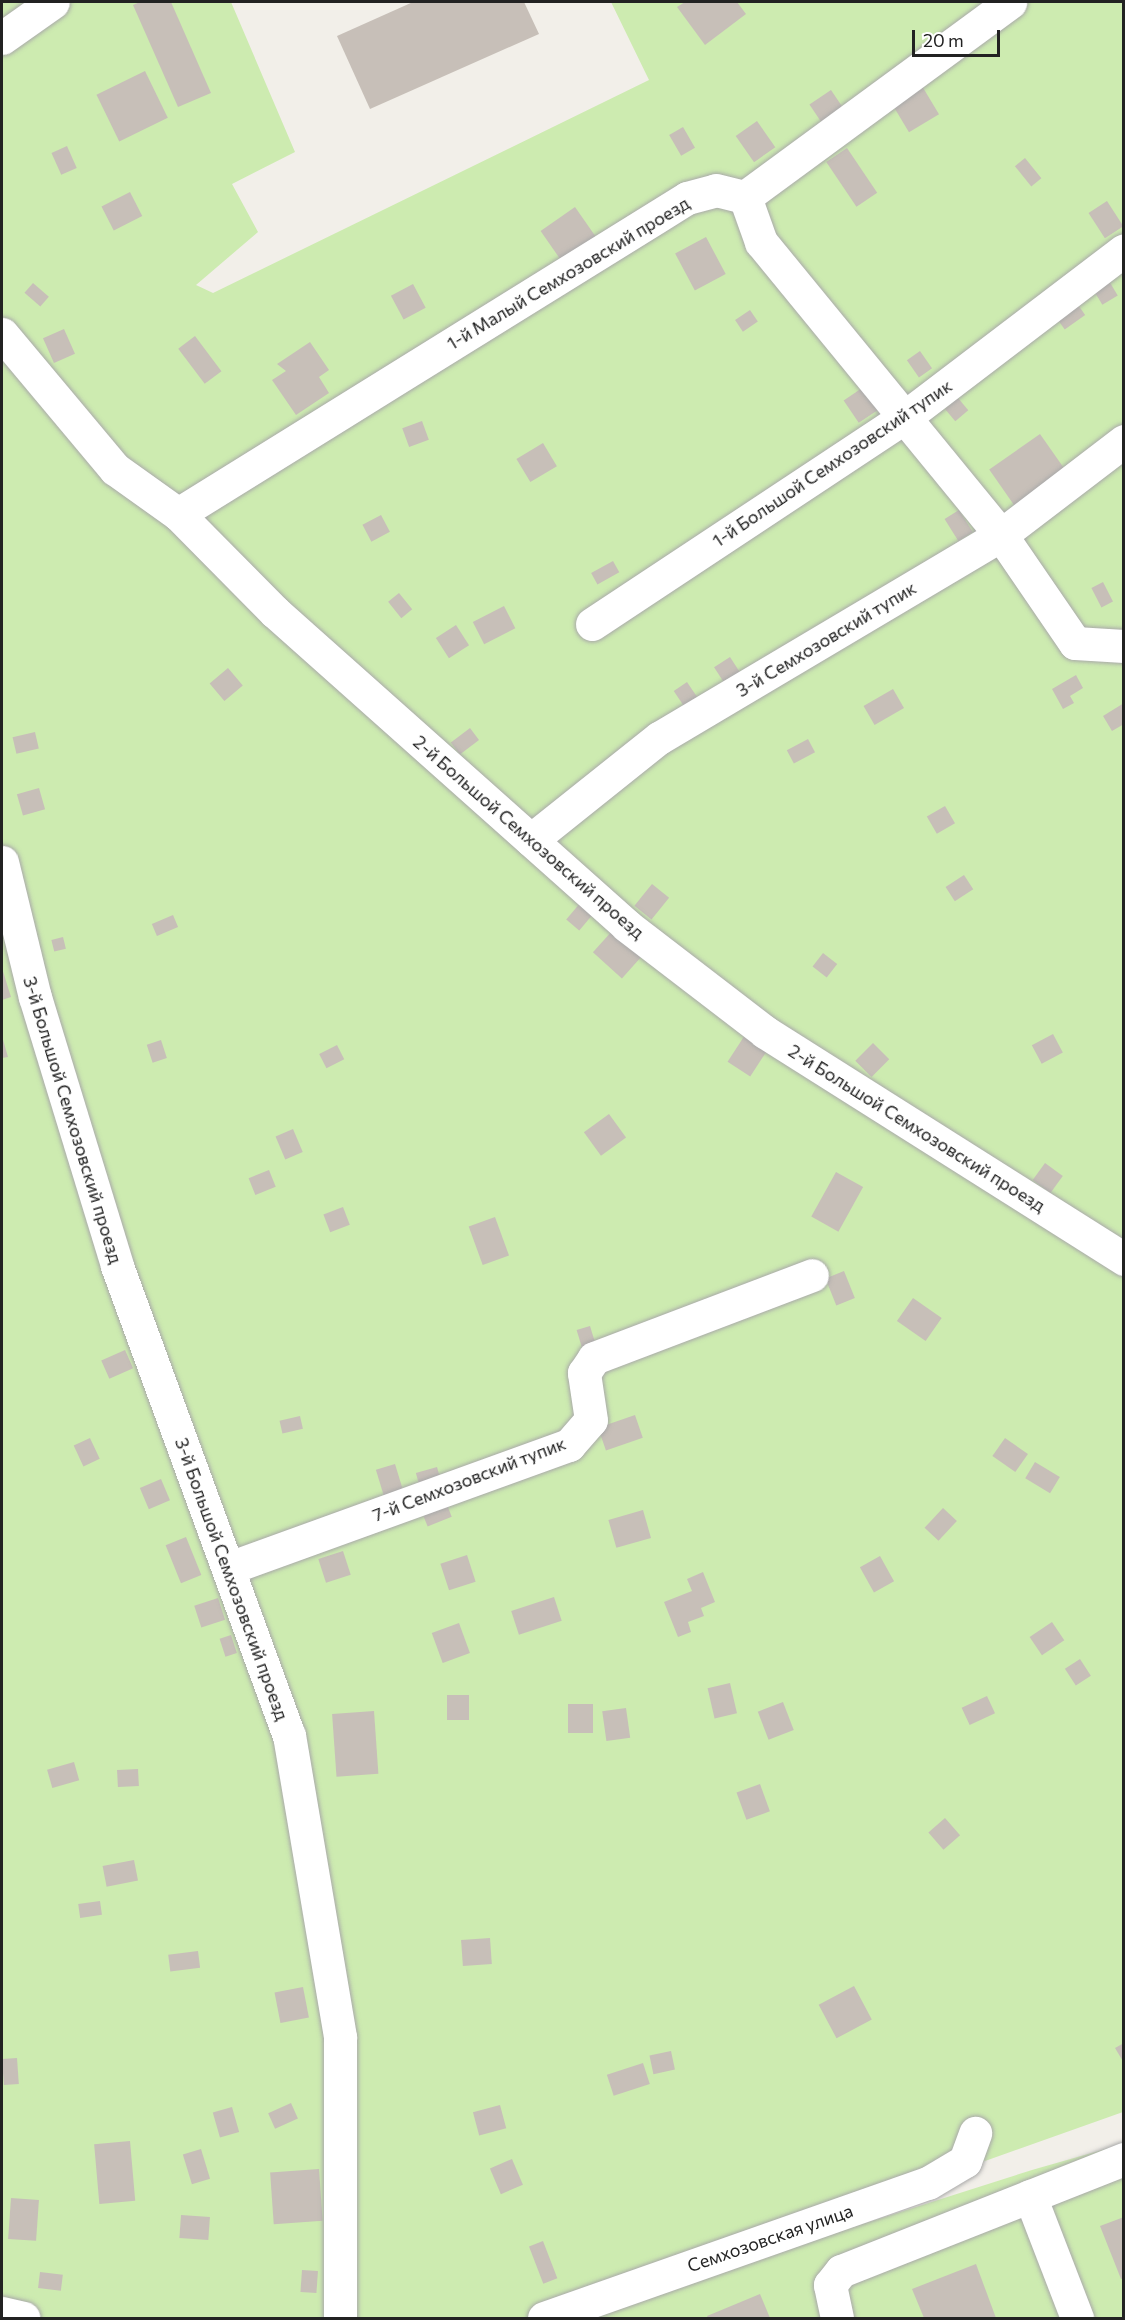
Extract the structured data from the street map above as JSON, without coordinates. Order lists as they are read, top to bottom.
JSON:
{
  "streets": {
    "street": [
      "1-й Малый Семхозовский проезд",
      "1-й Большой Семхозовский тупик",
      "3-й Семхозовский тупик",
      "2-й Большой Семхозовский проезд",
      "3-й Большой Семхозовский проезд",
      "7-й Семхозовский тупик",
      "Семхозовская улица"
    ]
  },
  "crossings": [
    ["1-й Малый Семхозовский проезд", "2-й Большой Семхозовский проезд"],
    ["3-й Семхозовский тупик", "2-й Большой Семхозовский проезд"],
    ["3-й Большой Семхозовский проезд", "7-й Семхозовский тупик"]
  ],
  "scale_bar": "20 m"
}
